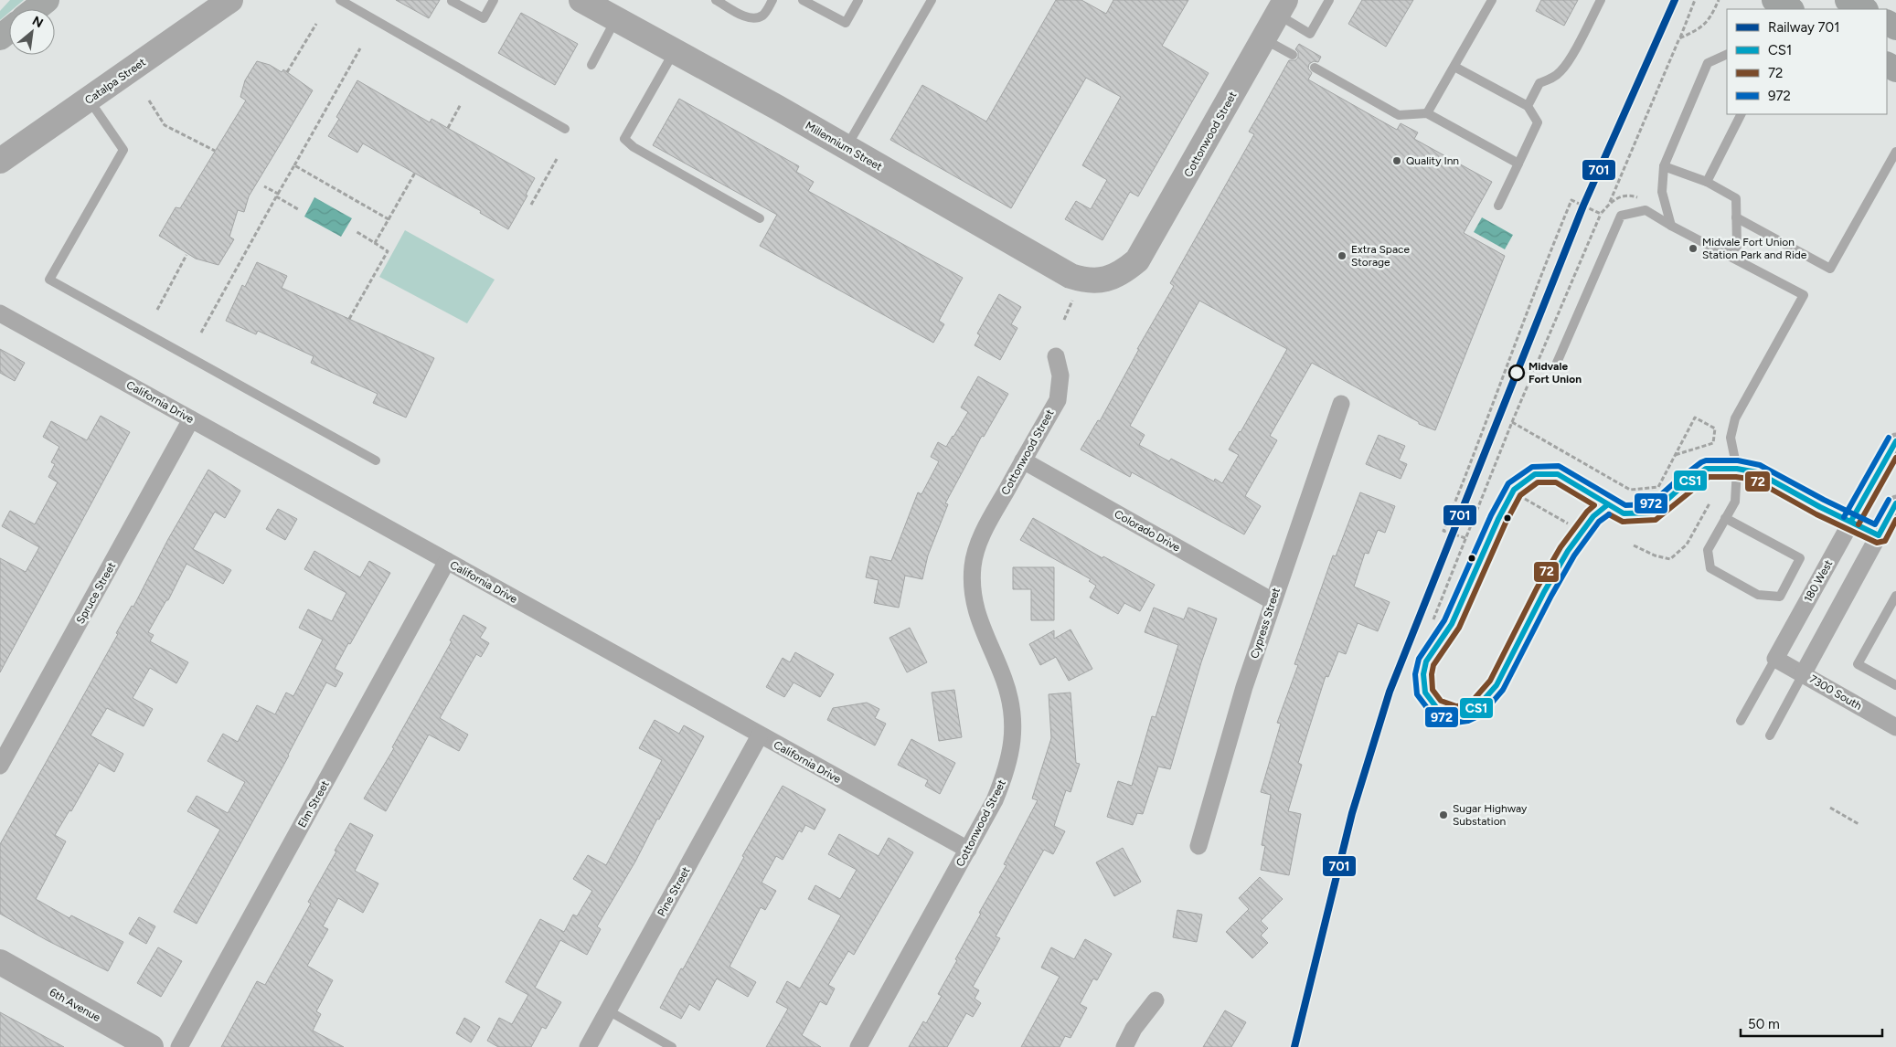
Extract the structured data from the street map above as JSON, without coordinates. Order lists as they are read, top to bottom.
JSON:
{
  "streets": {
    "street": [
      "Catalpa Street",
      "Cottonwood Street",
      "Millennium Street",
      "California Drive",
      "Colorado Drive",
      "180 West",
      "Spruce Street",
      "Cypress Street",
      "7300 South",
      "Elm Street",
      "Pine Street",
      "6th Avenue"
    ]
  },
  "crossings": [
    ["Cottonwood Street", "Millennium Street"],
    ["Cottonwood Street", "California Drive"],
    ["Cottonwood Street", "Colorado Drive"],
    ["California Drive", "Spruce Street"],
    ["California Drive", "Elm Street"],
    ["California Drive", "Pine Street"],
    ["Colorado Drive", "Cypress Street"],
    ["180 West", "7300 South"]
  ],
  "places": [
    "Quality Inn",
    "Midvale Fort Union Station Park and Ride",
    "Extra Space Storage",
    "Midvale Fort Union",
    "Sugar Highway Substation"
  ],
  "lines": [
    "rail line 701",
    "transit line 972",
    "transit line CS1",
    "transit line 72"
  ],
  "legend": [
    "Railway 701",
    "CS1",
    "72",
    "972"
  ],
  "scale_bar": "50 m",
  "north": "top right"
}
